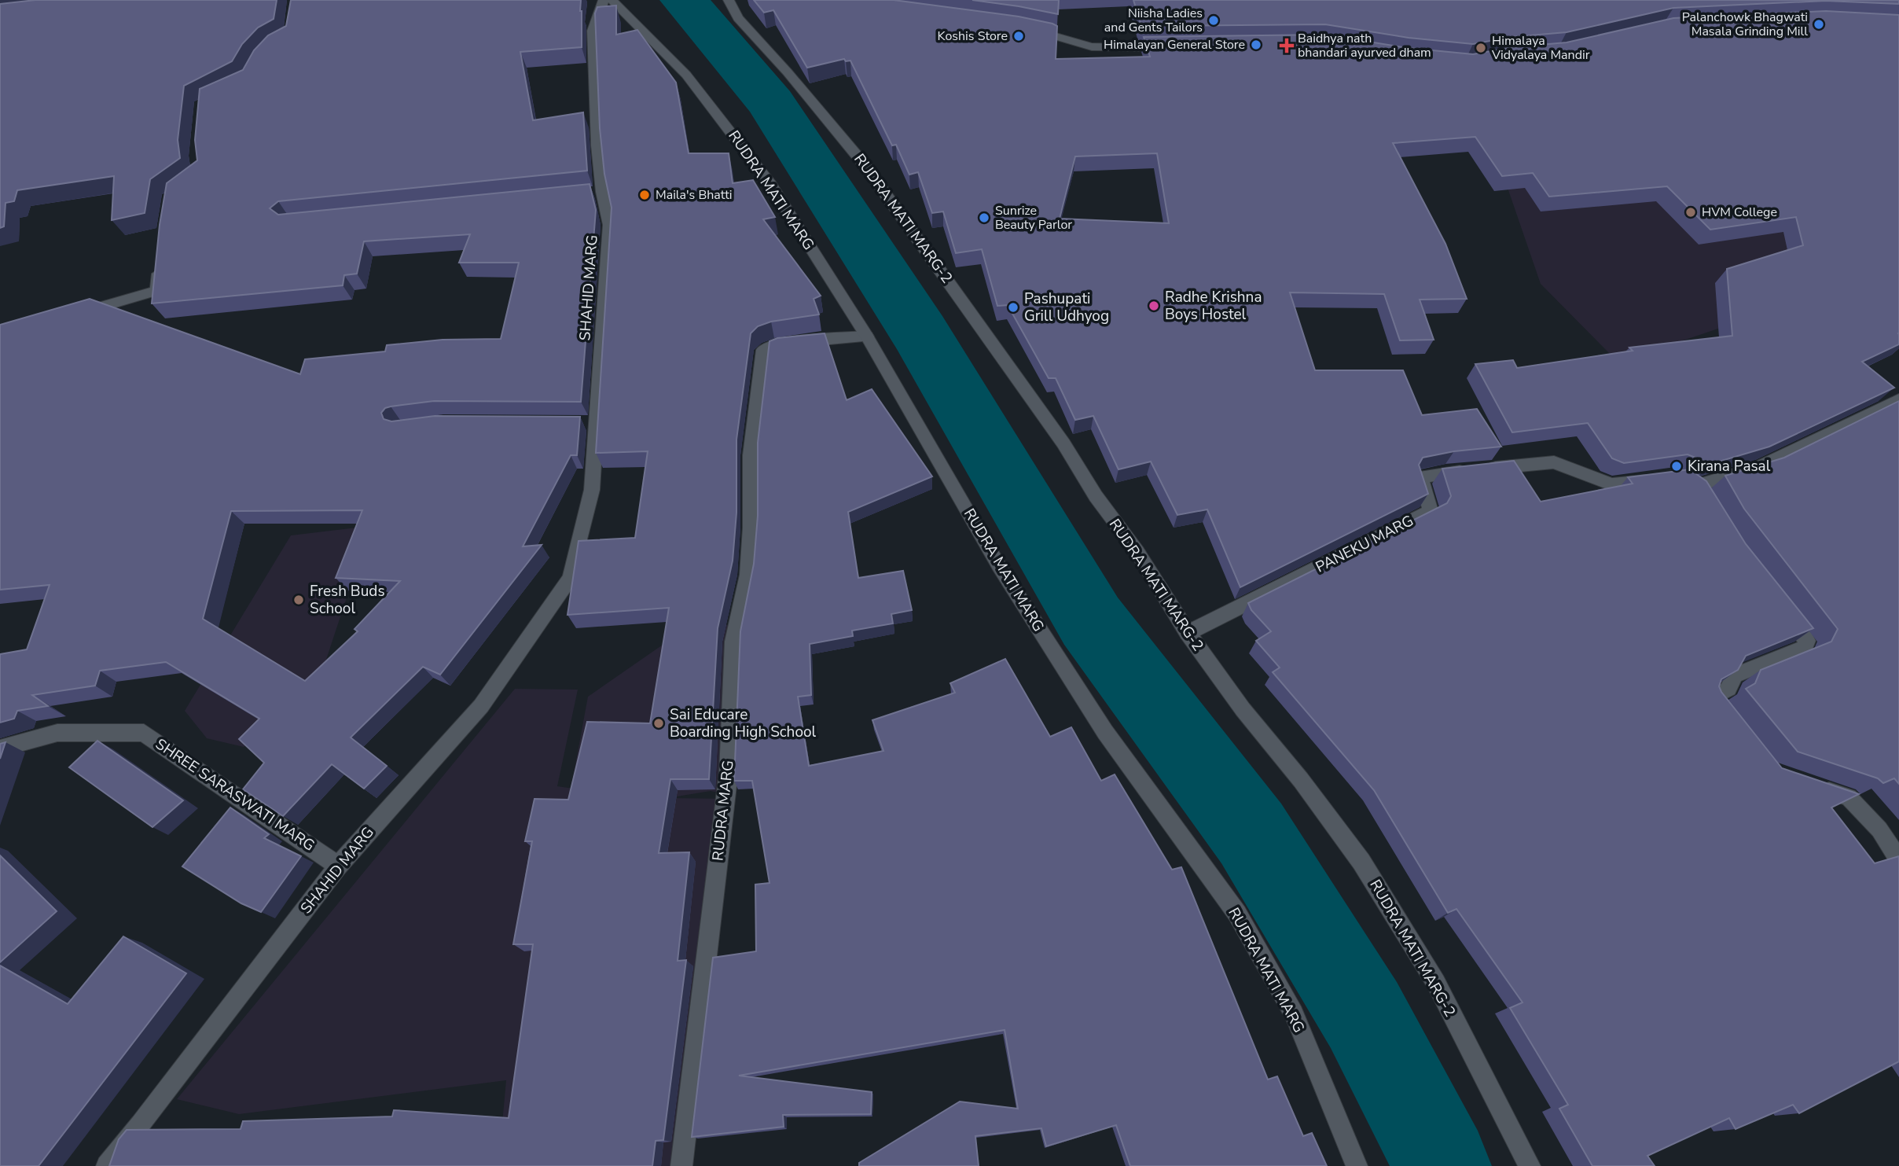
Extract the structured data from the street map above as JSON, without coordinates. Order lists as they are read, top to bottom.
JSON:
{
  "streets": {
    "street": [
      "RUDRA MATI MARG",
      "RUDRA MATI MARG-2",
      "SHAHID MARG",
      "PANEKU MARG",
      "SHREE SARASWATI MARG",
      "RUDRA MARG"
    ]
  },
  "crossings": [
    ["RUDRA MATI MARG", "RUDRA MARG"],
    ["RUDRA MATI MARG-2", "PANEKU MARG"],
    ["SHAHID MARG", "SHREE SARASWATI MARG"]
  ],
  "places": {
    "other": [
      "Niisha Ladies and Gents Tailors",
      "Palanchowk Bhagwati Masala Grinding Mill",
      "Koshis Store",
      "Himalayan General Store",
      "Himalaya Vidyalaya Mandir",
      "Maila's Bhatti",
      "HVM College",
      "Sunrize Beauty Parlor",
      "Radhe Krishna Boys Hostel",
      "Pashupati Grill Udhyog",
      "Kirana Pasal",
      "Fresh Buds School",
      "Sai Educare Boarding High School"
    ],
    "health": ["Baidhya nath bhandari ayurved dham"]
  }
}
